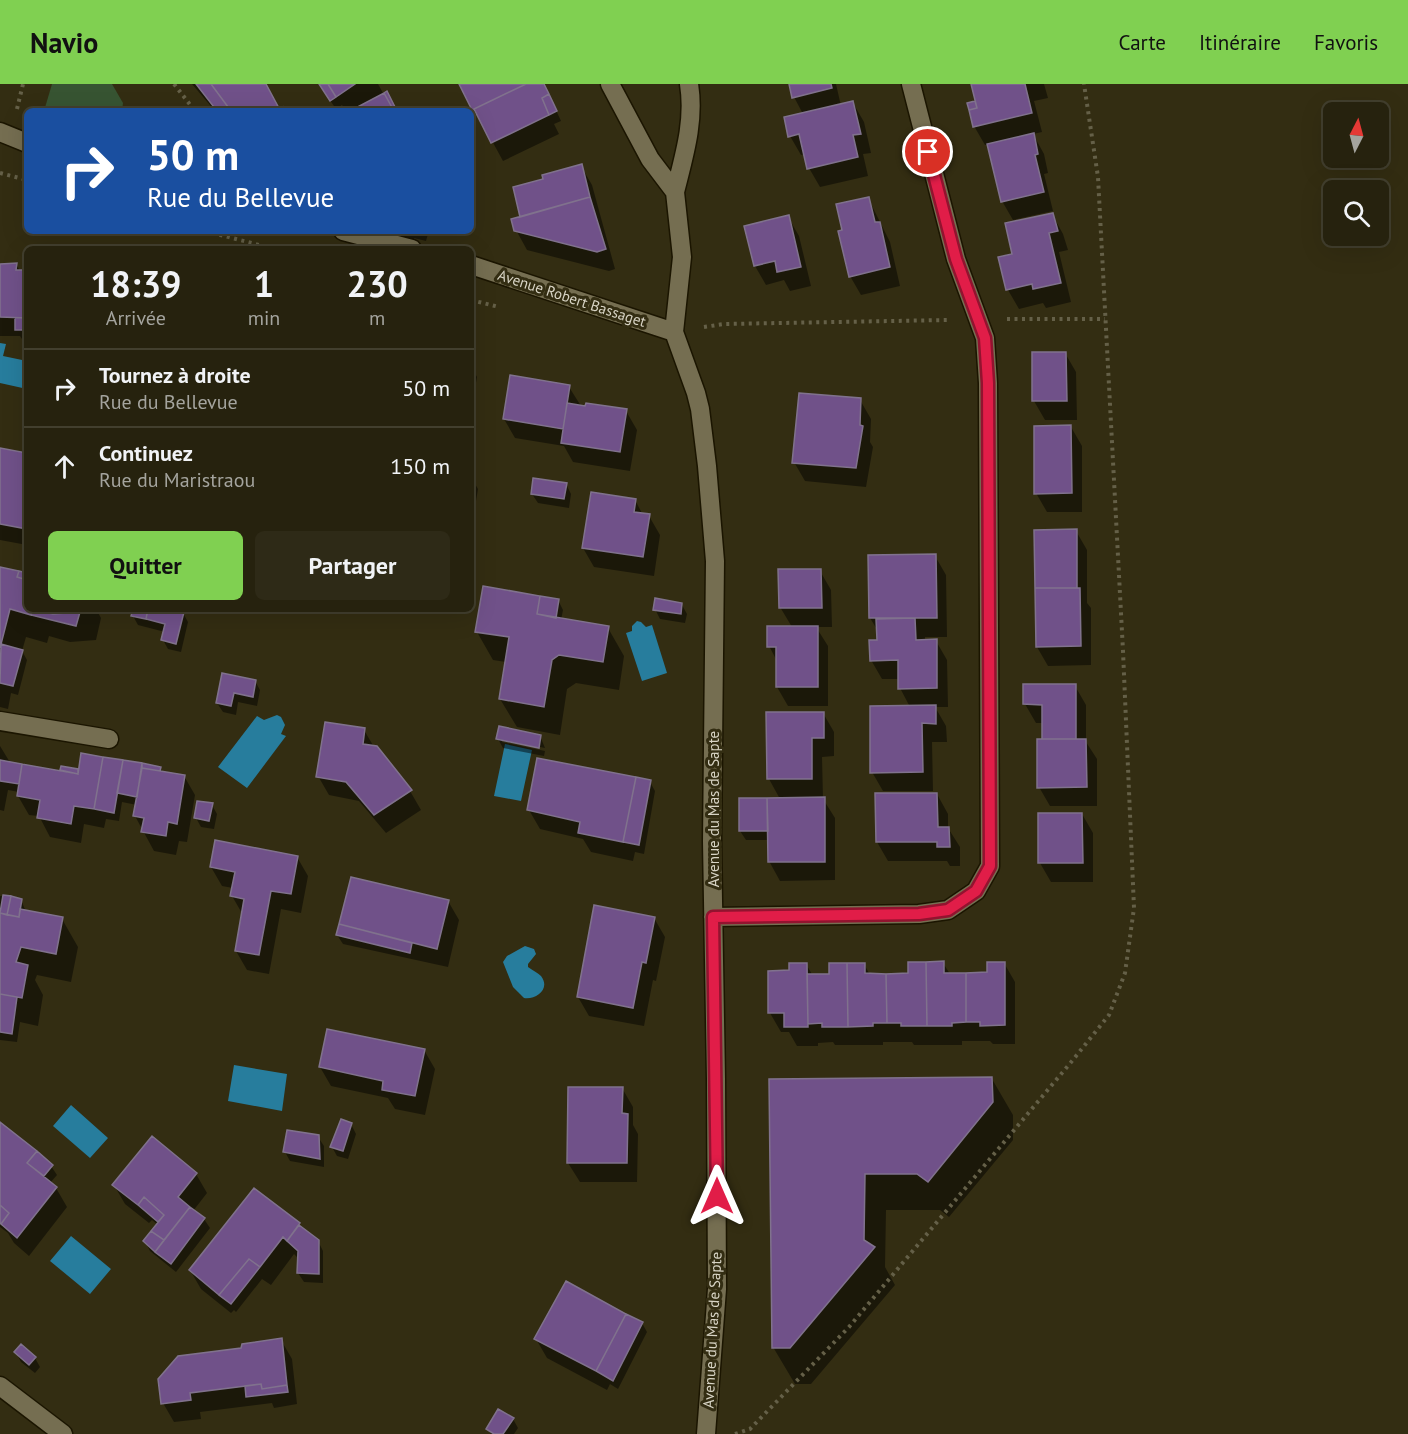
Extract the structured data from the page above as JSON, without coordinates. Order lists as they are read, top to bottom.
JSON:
{
  "streets": {
    "street": ["Avenue Robert Bassaget", "Avenue du Mas de Sapte"]
  },
  "crossings": [
    ["Avenue Robert Bassaget", "Avenue du Mas de Sapte"]
  ],
  "north": "top",
  "page": {
    "header": "Navio",
    "nav": ["Carte", "Itinéraire", "Favoris"],
    "turn": ["50 m", "Rue du Bellevue"],
    "eta": [
      "18:39",
      "Arrivée",
      "1",
      "min",
      "230",
      "m"
    ],
    "list": [
      {
        "name": "Tournez à droite",
        "note": "Rue du Bellevue",
        "value": "50 m"
      },
      {
        "name": "Continuez",
        "note": "Rue du Maristraou",
        "value": "150 m"
      }
    ],
    "buttons": ["Quitter", "Partager"]
  }
}
